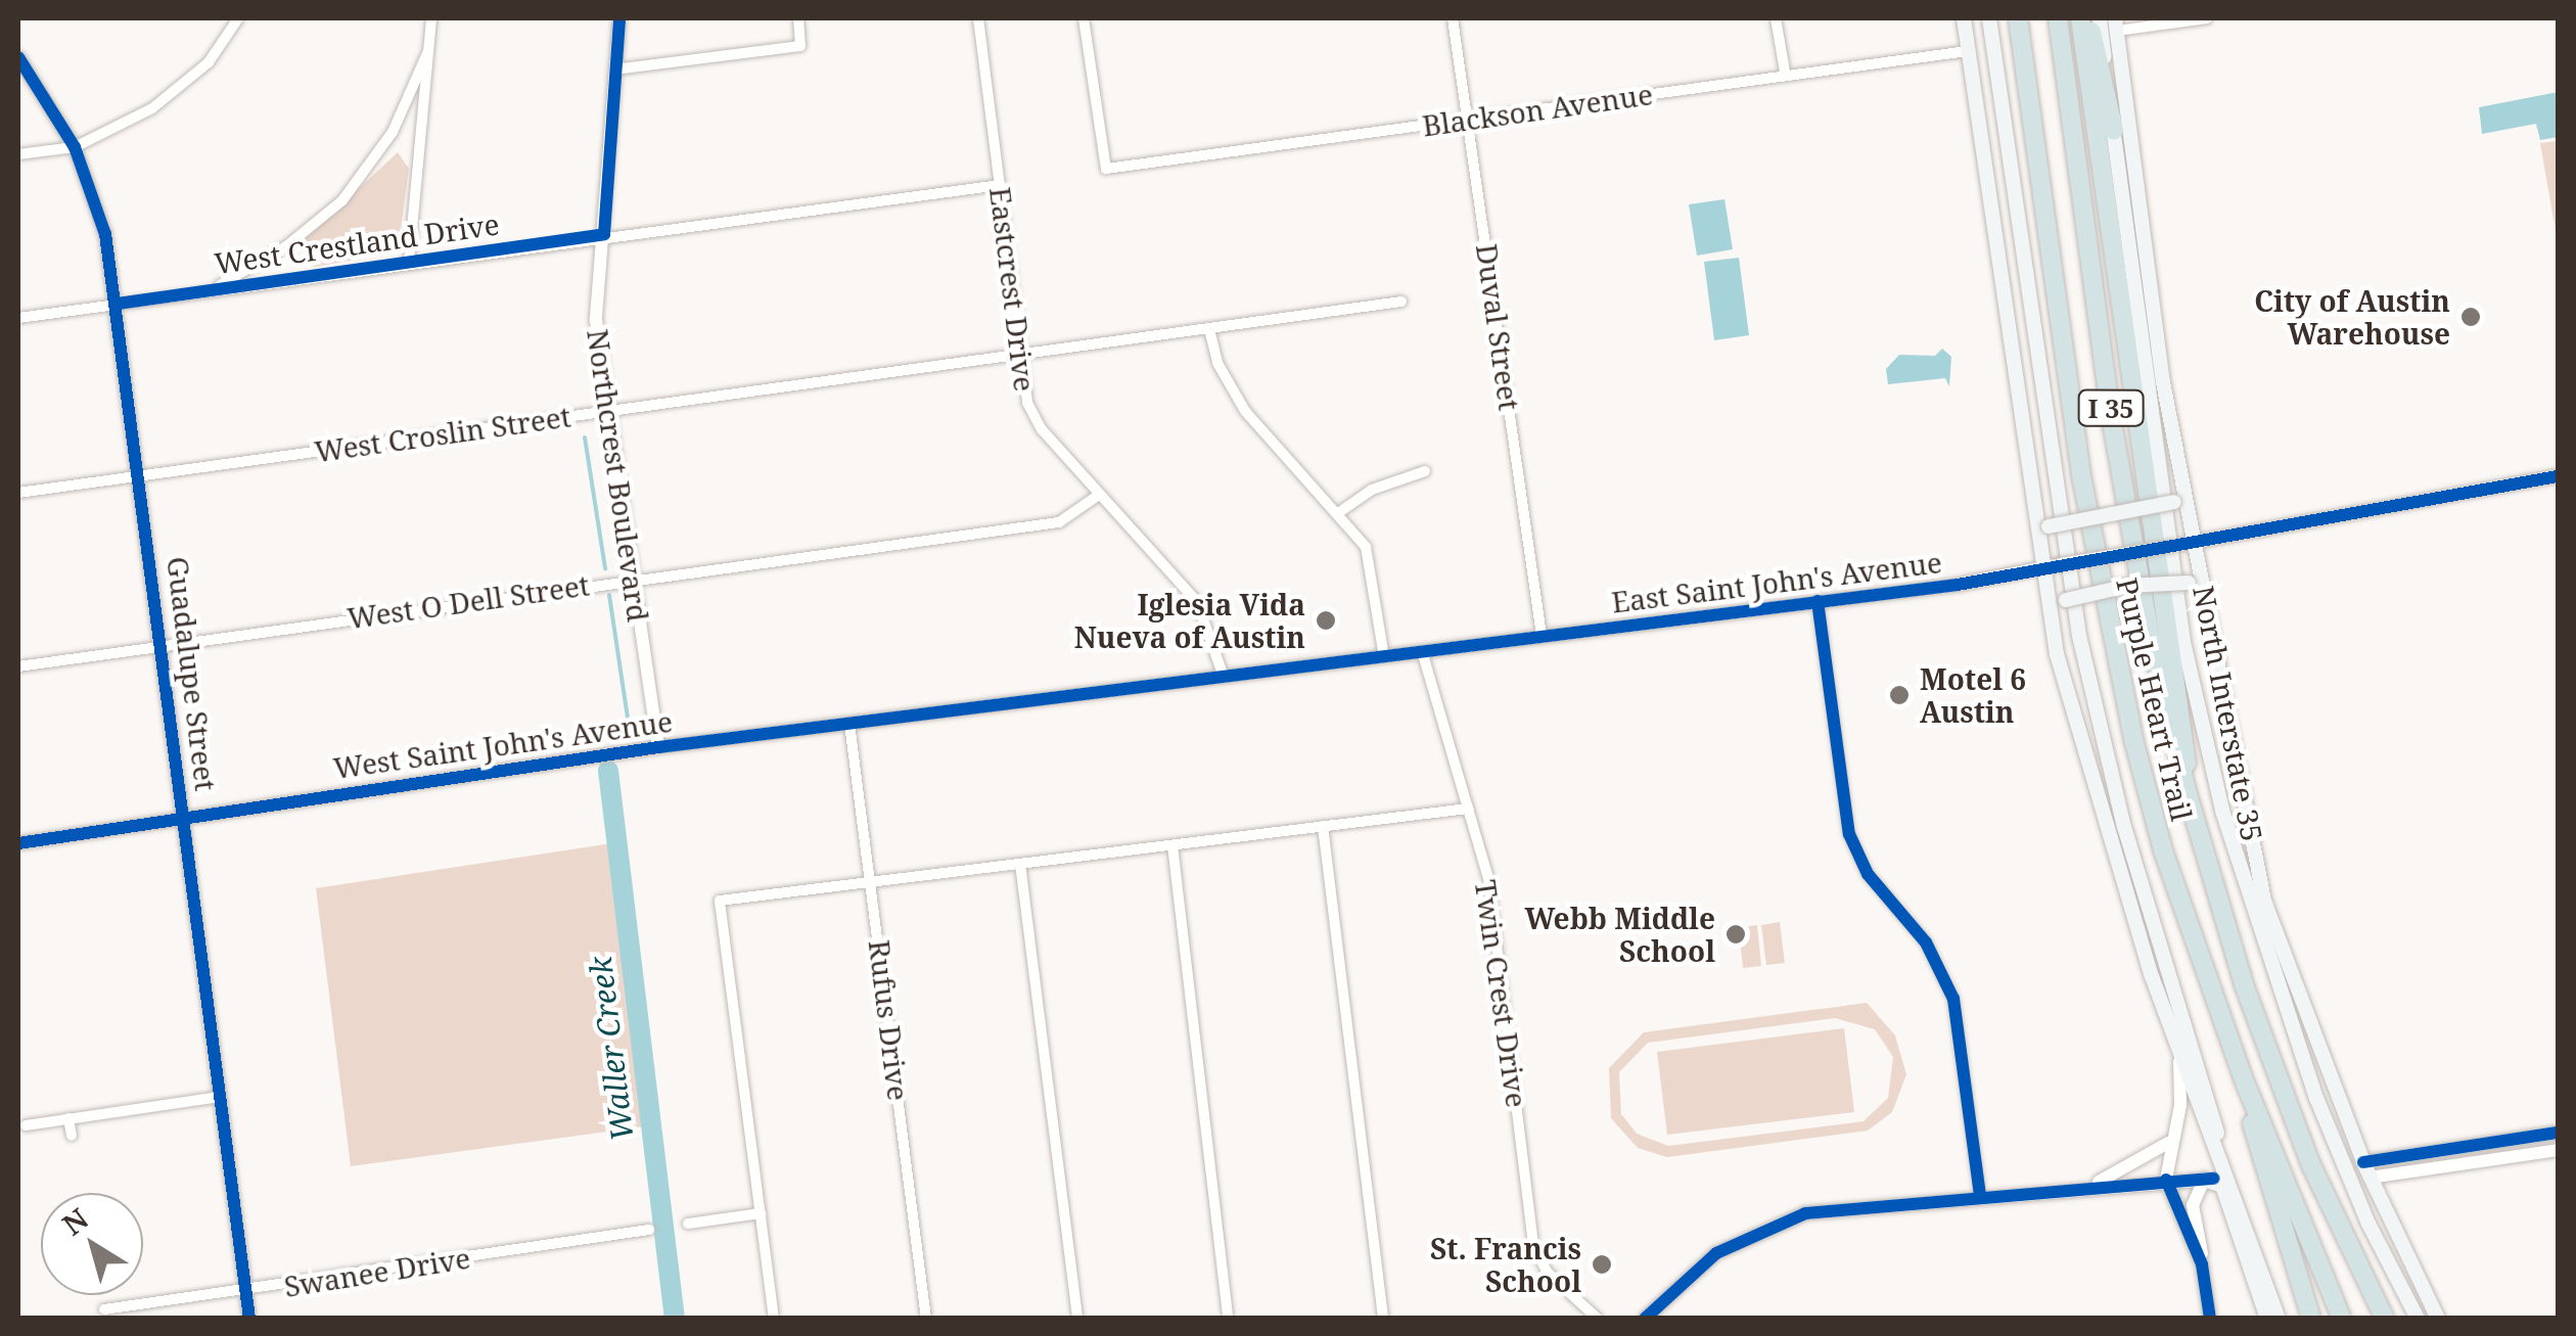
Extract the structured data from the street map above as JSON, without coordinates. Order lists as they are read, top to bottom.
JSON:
{
  "streets": {
    "highway": ["I 35", "Purple Heart Trail"],
    "main road": ["North Interstate 35"],
    "street": [
      "Blackson Avenue",
      "West Crestland Drive",
      "Eastcrest Drive",
      "Duval Street",
      "West Croslin Street",
      "Northcrest Boulevard",
      "East Saint John's Avenue",
      "West O Dell Street",
      "Guadalupe Street",
      "West Saint John's Avenue",
      "Twin Crest Drive",
      "Rufus Drive",
      "Swanee Drive"
    ]
  },
  "crossings": [
    ["Blackson Avenue", "Duval Street"],
    ["West Crestland Drive", "Eastcrest Drive"],
    ["West Crestland Drive", "Northcrest Boulevard"],
    ["West Crestland Drive", "Guadalupe Street"],
    ["Eastcrest Drive", "West Croslin Street"],
    ["Eastcrest Drive", "East Saint John's Avenue"],
    ["Eastcrest Drive", "West O Dell Street"],
    ["Duval Street", "East Saint John's Avenue"],
    ["West Croslin Street", "Northcrest Boulevard"],
    ["West Croslin Street", "Guadalupe Street"],
    ["Northcrest Boulevard", "West O Dell Street"],
    ["Northcrest Boulevard", "West Saint John's Avenue"],
    ["East Saint John's Avenue", "North Interstate 35"],
    ["East Saint John's Avenue", "West Saint John's Avenue"],
    ["East Saint John's Avenue", "Twin Crest Drive"],
    ["West O Dell Street", "Guadalupe Street"],
    ["Guadalupe Street", "West Saint John's Avenue"],
    ["Guadalupe Street", "Swanee Drive"],
    ["West Saint John's Avenue", "Rufus Drive"]
  ],
  "water": ["Waller Creek"],
  "places": [
    "City of Austin Warehouse",
    "Iglesia Vida Nueva of Austin",
    "Motel 6 Austin",
    "Webb Middle School",
    "St. Francis School"
  ],
  "north": "top left"
}
